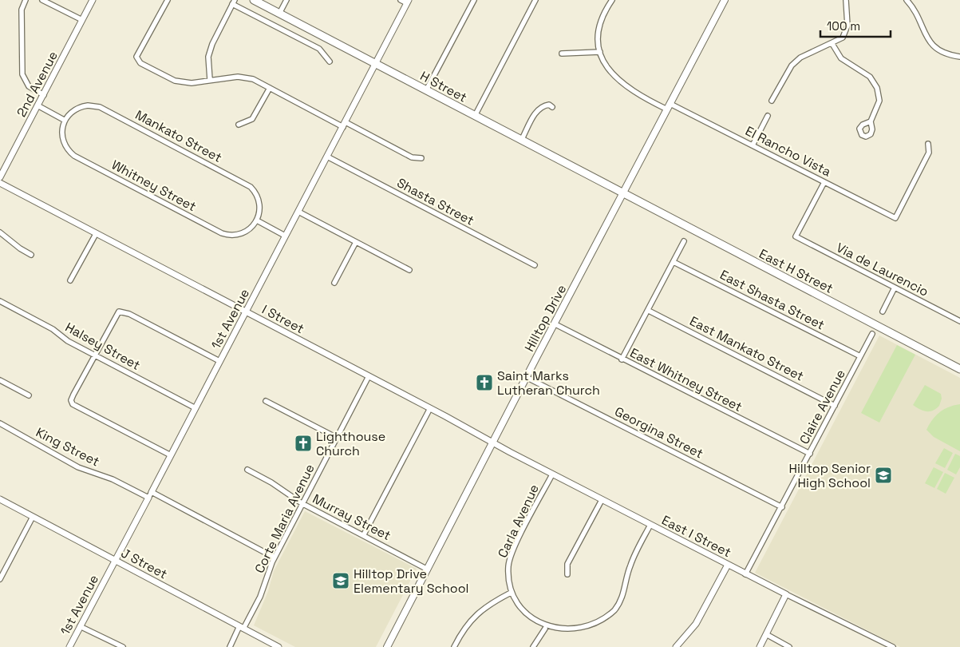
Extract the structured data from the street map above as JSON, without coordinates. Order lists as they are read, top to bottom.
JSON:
{
  "streets": {
    "main road": ["H Street", "East H Street", "Hilltop Drive"],
    "street": [
      "2nd Avenue",
      "Mankato Street",
      "El Rancho Vista",
      "Whitney Street",
      "Shasta Street",
      "Via de Laurencio",
      "East Shasta Street",
      "1st Avenue",
      "I Street",
      "Halsey Street",
      "East Mankato Street",
      "East Whitney Street",
      "Claire Avenue",
      "Georgina Street",
      "King Street",
      "Murray Street",
      "Corte Maria Avenue",
      "Carla Avenue",
      "East I Street",
      "J Street"
    ]
  },
  "crossings": [
    ["H Street", "East H Street"],
    ["H Street", "Hilltop Drive"],
    ["H Street", "1st Avenue"],
    ["Mankato Street", "Whitney Street"],
    ["El Rancho Vista", "Via de Laurencio"],
    ["El Rancho Vista", "Hilltop Drive"],
    ["Shasta Street", "1st Avenue"],
    ["East H Street", "Hilltop Drive"],
    ["East Shasta Street", "Claire Avenue"],
    ["Hilltop Drive", "I Street"],
    ["Hilltop Drive", "East Whitney Street"],
    ["Hilltop Drive", "Georgina Street"],
    ["Hilltop Drive", "Murray Street"],
    ["Hilltop Drive", "East I Street"],
    ["1st Avenue", "I Street"],
    ["1st Avenue", "Halsey Street"],
    ["1st Avenue", "King Street"],
    ["1st Avenue", "J Street"],
    ["I Street", "Corte Maria Avenue"],
    ["I Street", "East I Street"],
    ["East Mankato Street", "Claire Avenue"],
    ["East Whitney Street", "Claire Avenue"],
    ["Claire Avenue", "Georgina Street"],
    ["Claire Avenue", "East I Street"],
    ["King Street", "Corte Maria Avenue"],
    ["Murray Street", "Corte Maria Avenue"],
    ["Corte Maria Avenue", "J Street"],
    ["Carla Avenue", "East I Street"]
  ],
  "places": {
    "church": ["Saint Marks Lutheran Church", "Lighthouse Church"],
    "school or university": ["Hilltop Senior High School", "Hilltop Drive Elementary School"]
  },
  "scale_bar": "100 m"
}
